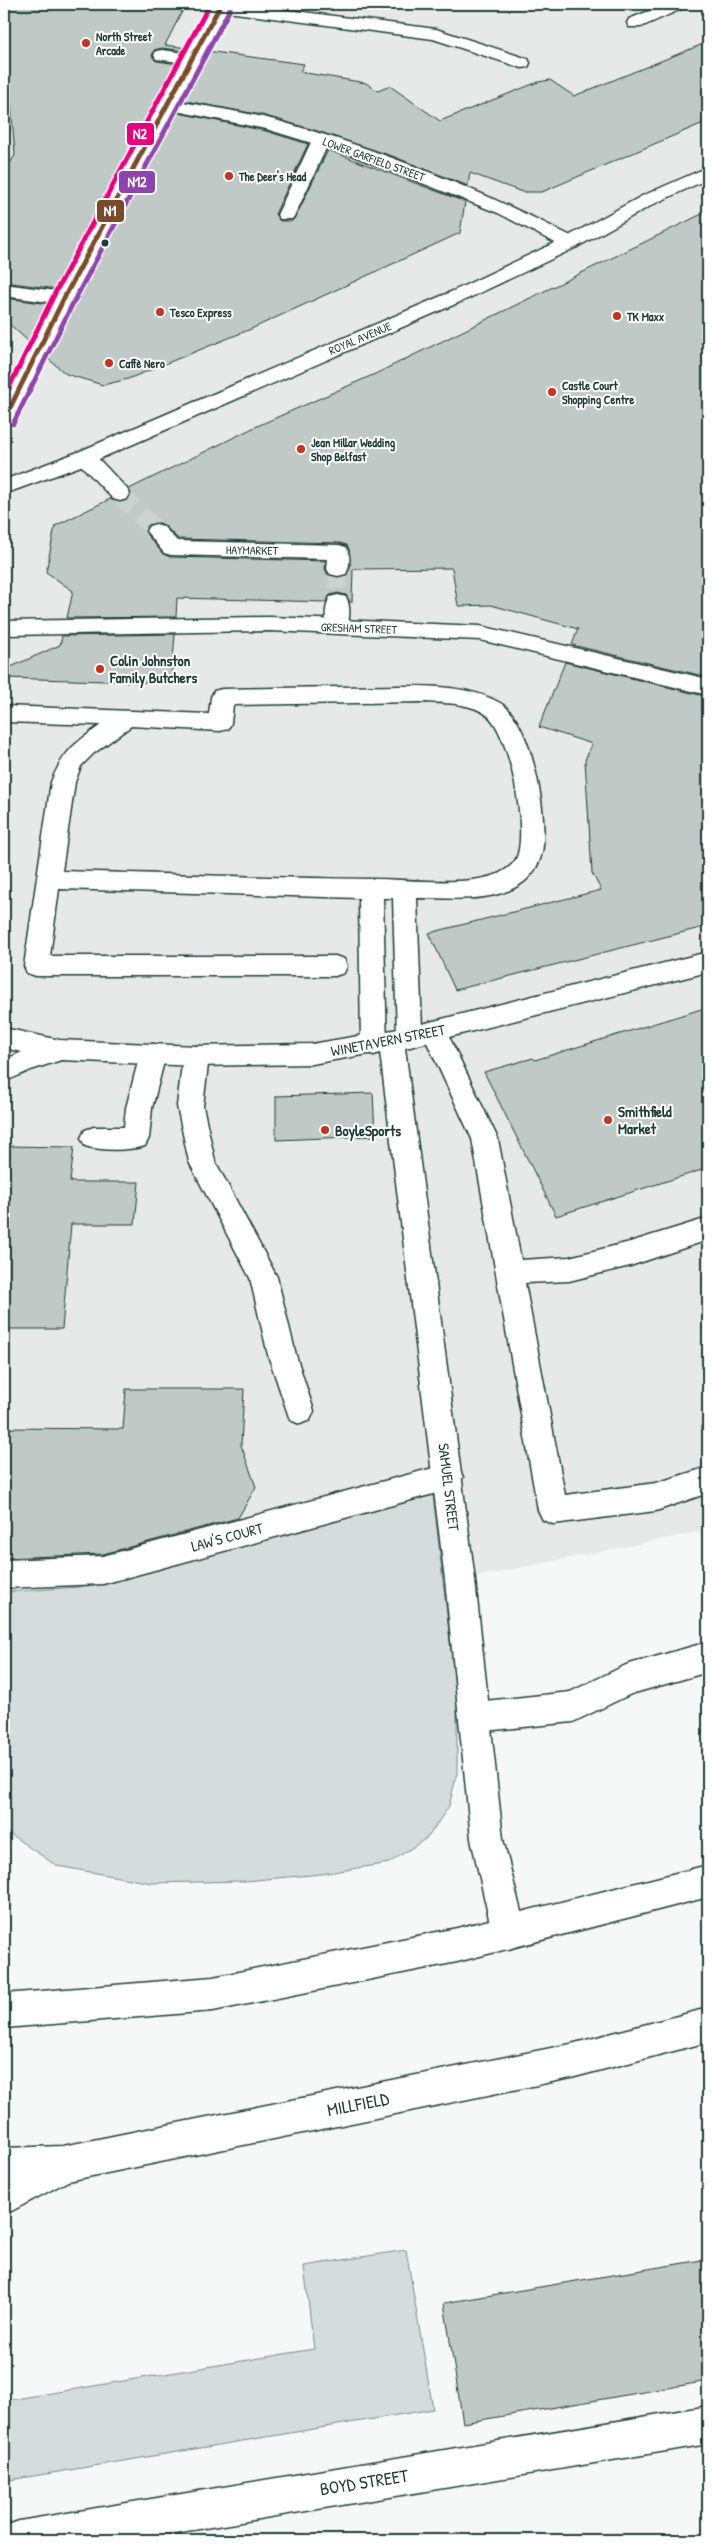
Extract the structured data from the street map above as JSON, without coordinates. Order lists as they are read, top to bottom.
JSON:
{
  "streets": {
    "street": [
      "LOWER GARFIELD STREET",
      "ROYAL AVENUE",
      "HAYMARKET",
      "GRESHAM STREET",
      "WINETAVERN STREET",
      "SAMUEL STREET",
      "LAW'S COURT",
      "MILLFIELD",
      "BOYD STREET"
    ]
  },
  "crossings": [
    ["LOWER GARFIELD STREET", "ROYAL AVENUE"],
    ["WINETAVERN STREET", "SAMUEL STREET"],
    ["SAMUEL STREET", "LAW'S COURT"]
  ],
  "places": [
    "North Street Arcade",
    "The Deer's Head",
    "Tesco Express",
    "TK Maxx",
    "Caffè Nero",
    "Castle Court Shopping Centre",
    "Jean Millar Wedding Shop Belfast",
    "Colin Johnston Family Butchers",
    "Smithfield Market",
    "BoyleSports"
  ],
  "lines": ["transit line N1", "transit line N2", "transit line N12"]
}
